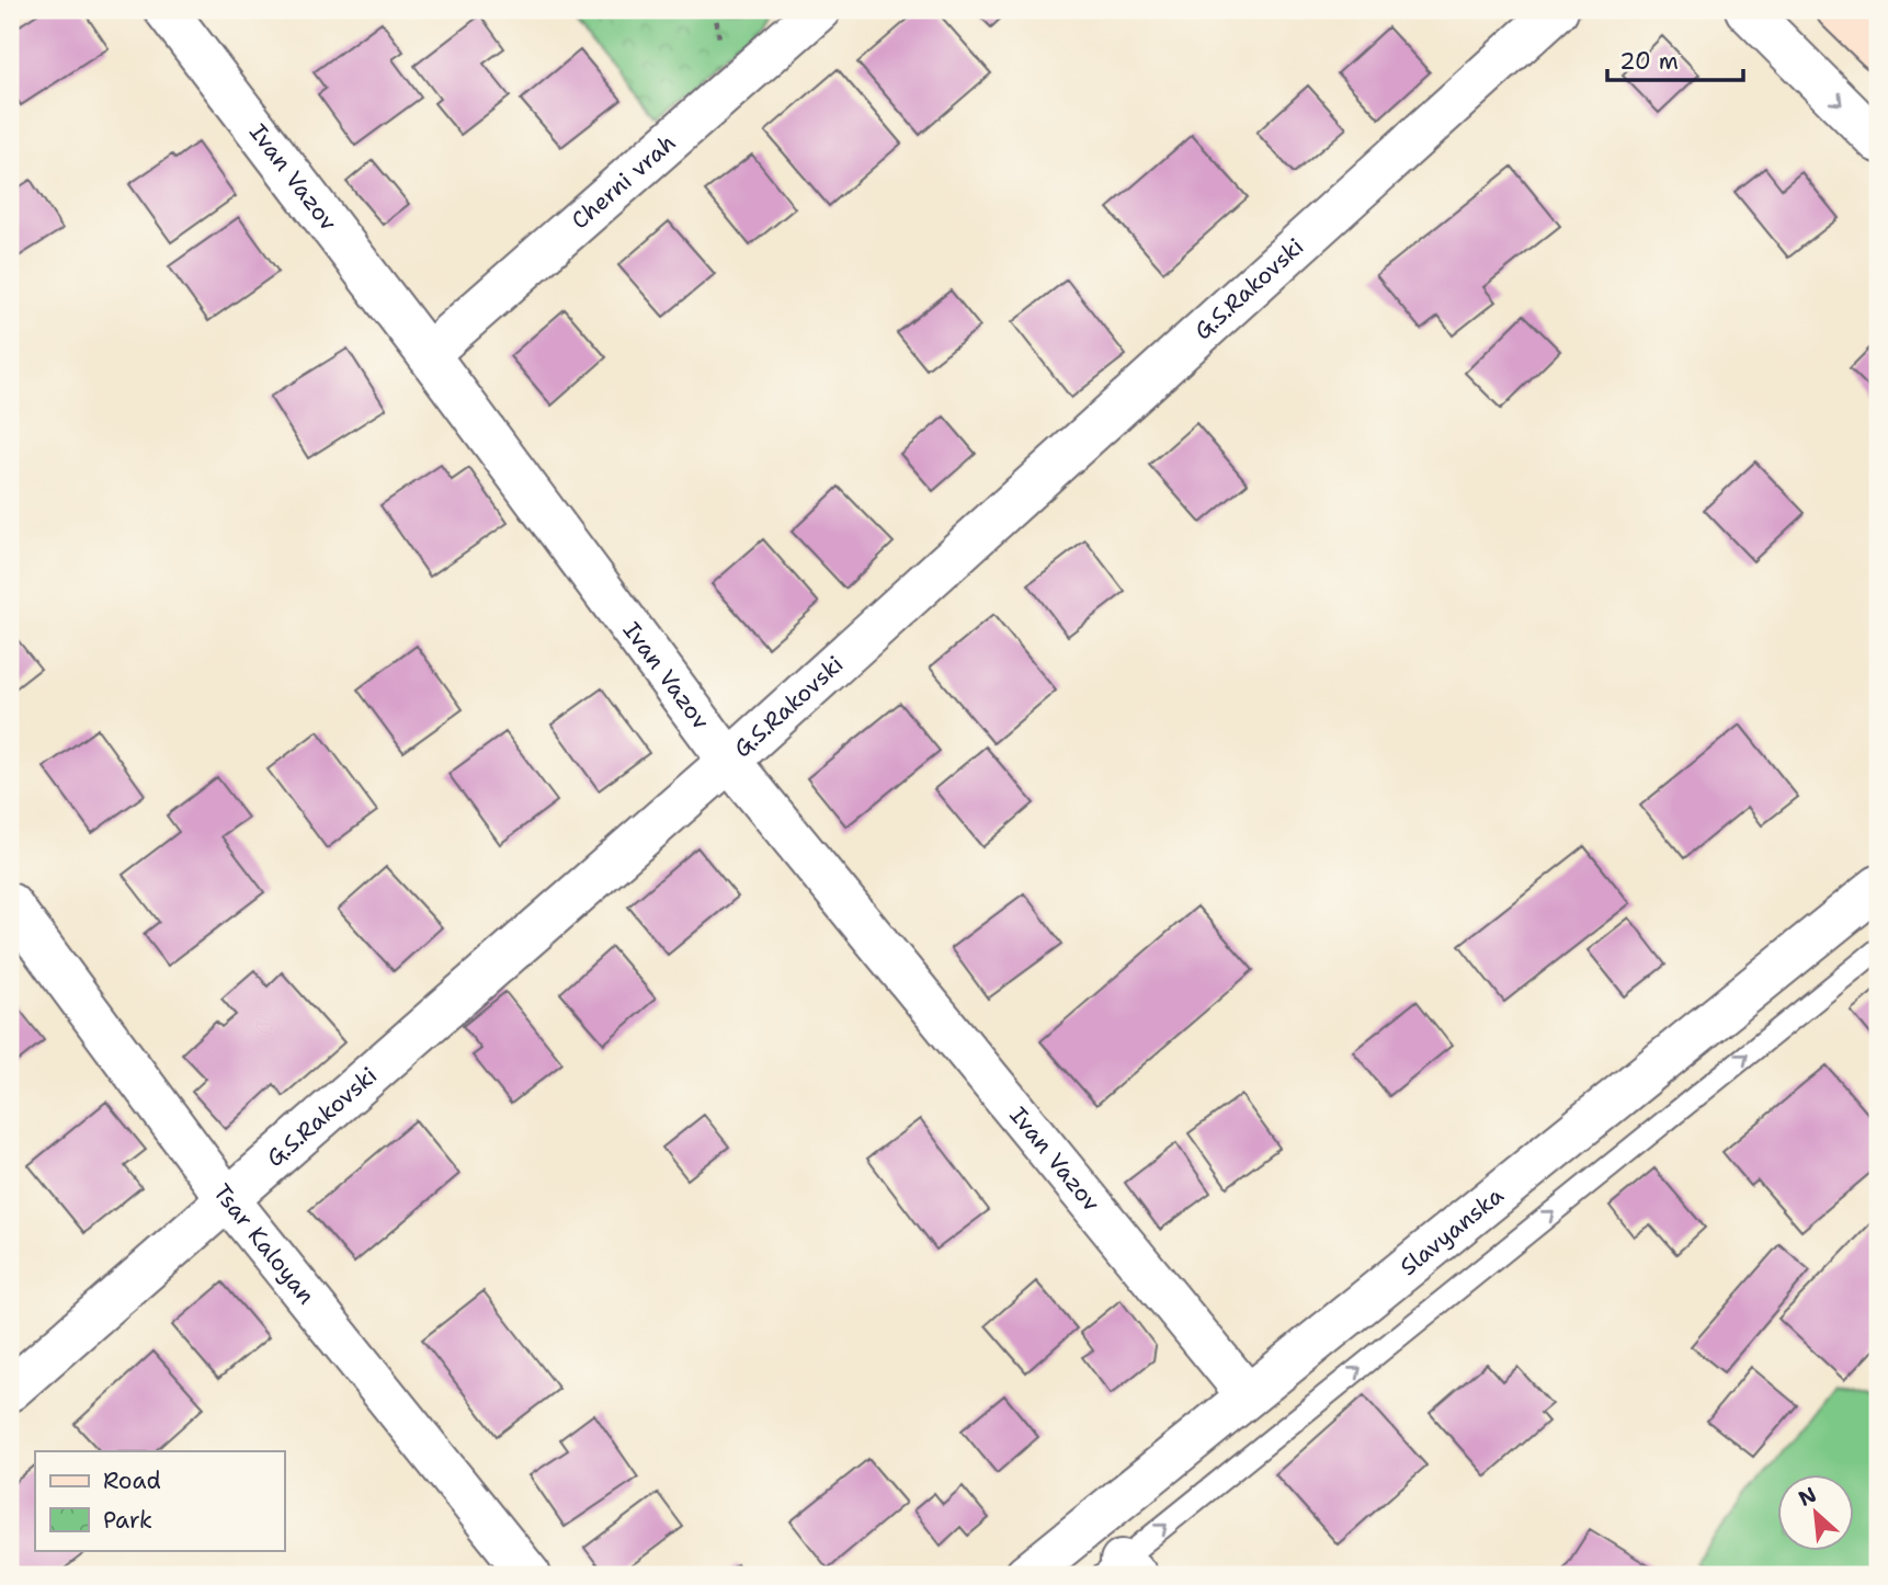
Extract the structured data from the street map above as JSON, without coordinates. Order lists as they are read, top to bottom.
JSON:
{
  "streets": {
    "street": [
      "Ivan Vazov",
      "Cherni vrah",
      "G.S.Rakovski",
      "Slavyanska",
      "Tsar Kaloyan"
    ]
  },
  "crossings": [
    ["Ivan Vazov", "Cherni vrah"],
    ["Ivan Vazov", "G.S.Rakovski"],
    ["Ivan Vazov", "Slavyanska"],
    ["G.S.Rakovski", "Tsar Kaloyan"]
  ],
  "legend": ["Road", "Park"],
  "scale_bar": "20 m",
  "north": "top left"
}
